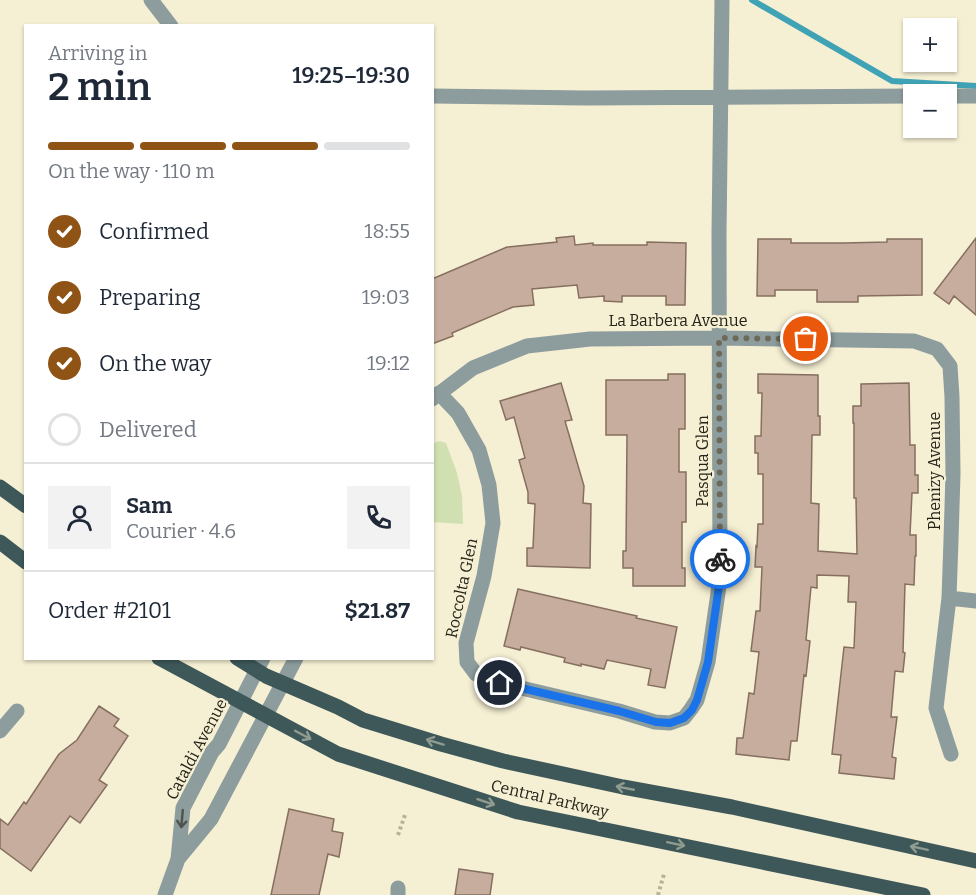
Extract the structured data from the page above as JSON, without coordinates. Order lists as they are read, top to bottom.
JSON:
{
  "streets": {
    "main road": ["Central Parkway"],
    "street": [
      "La Barbera Avenue",
      "Pasqua Glen",
      "Phenizy Avenue",
      "Roccolta Glen",
      "Cataldi Avenue"
    ]
  },
  "crossings": [
    ["La Barbera Avenue", "Pasqua Glen"],
    ["La Barbera Avenue", "Phenizy Avenue"],
    ["La Barbera Avenue", "Roccolta Glen"],
    ["Pasqua Glen", "Roccolta Glen"],
    ["Cataldi Avenue", "Central Parkway"]
  ],
  "page": {
    "map_buttons": ["+", "−"],
    "heading": ["2 min", "Arriving in", "19:25–19:30"],
    "panel": [
      "Sam",
      "Courier · 4.6",
      "Order #2101",
      "$21.87"
    ],
    "bar": "On the way · 110 m",
    "list": [
      ["Confirmed", "18:55"],
      ["Preparing", "19:03"],
      ["On the way", "19:12"],
      "Delivered"
    ]
  }
}
